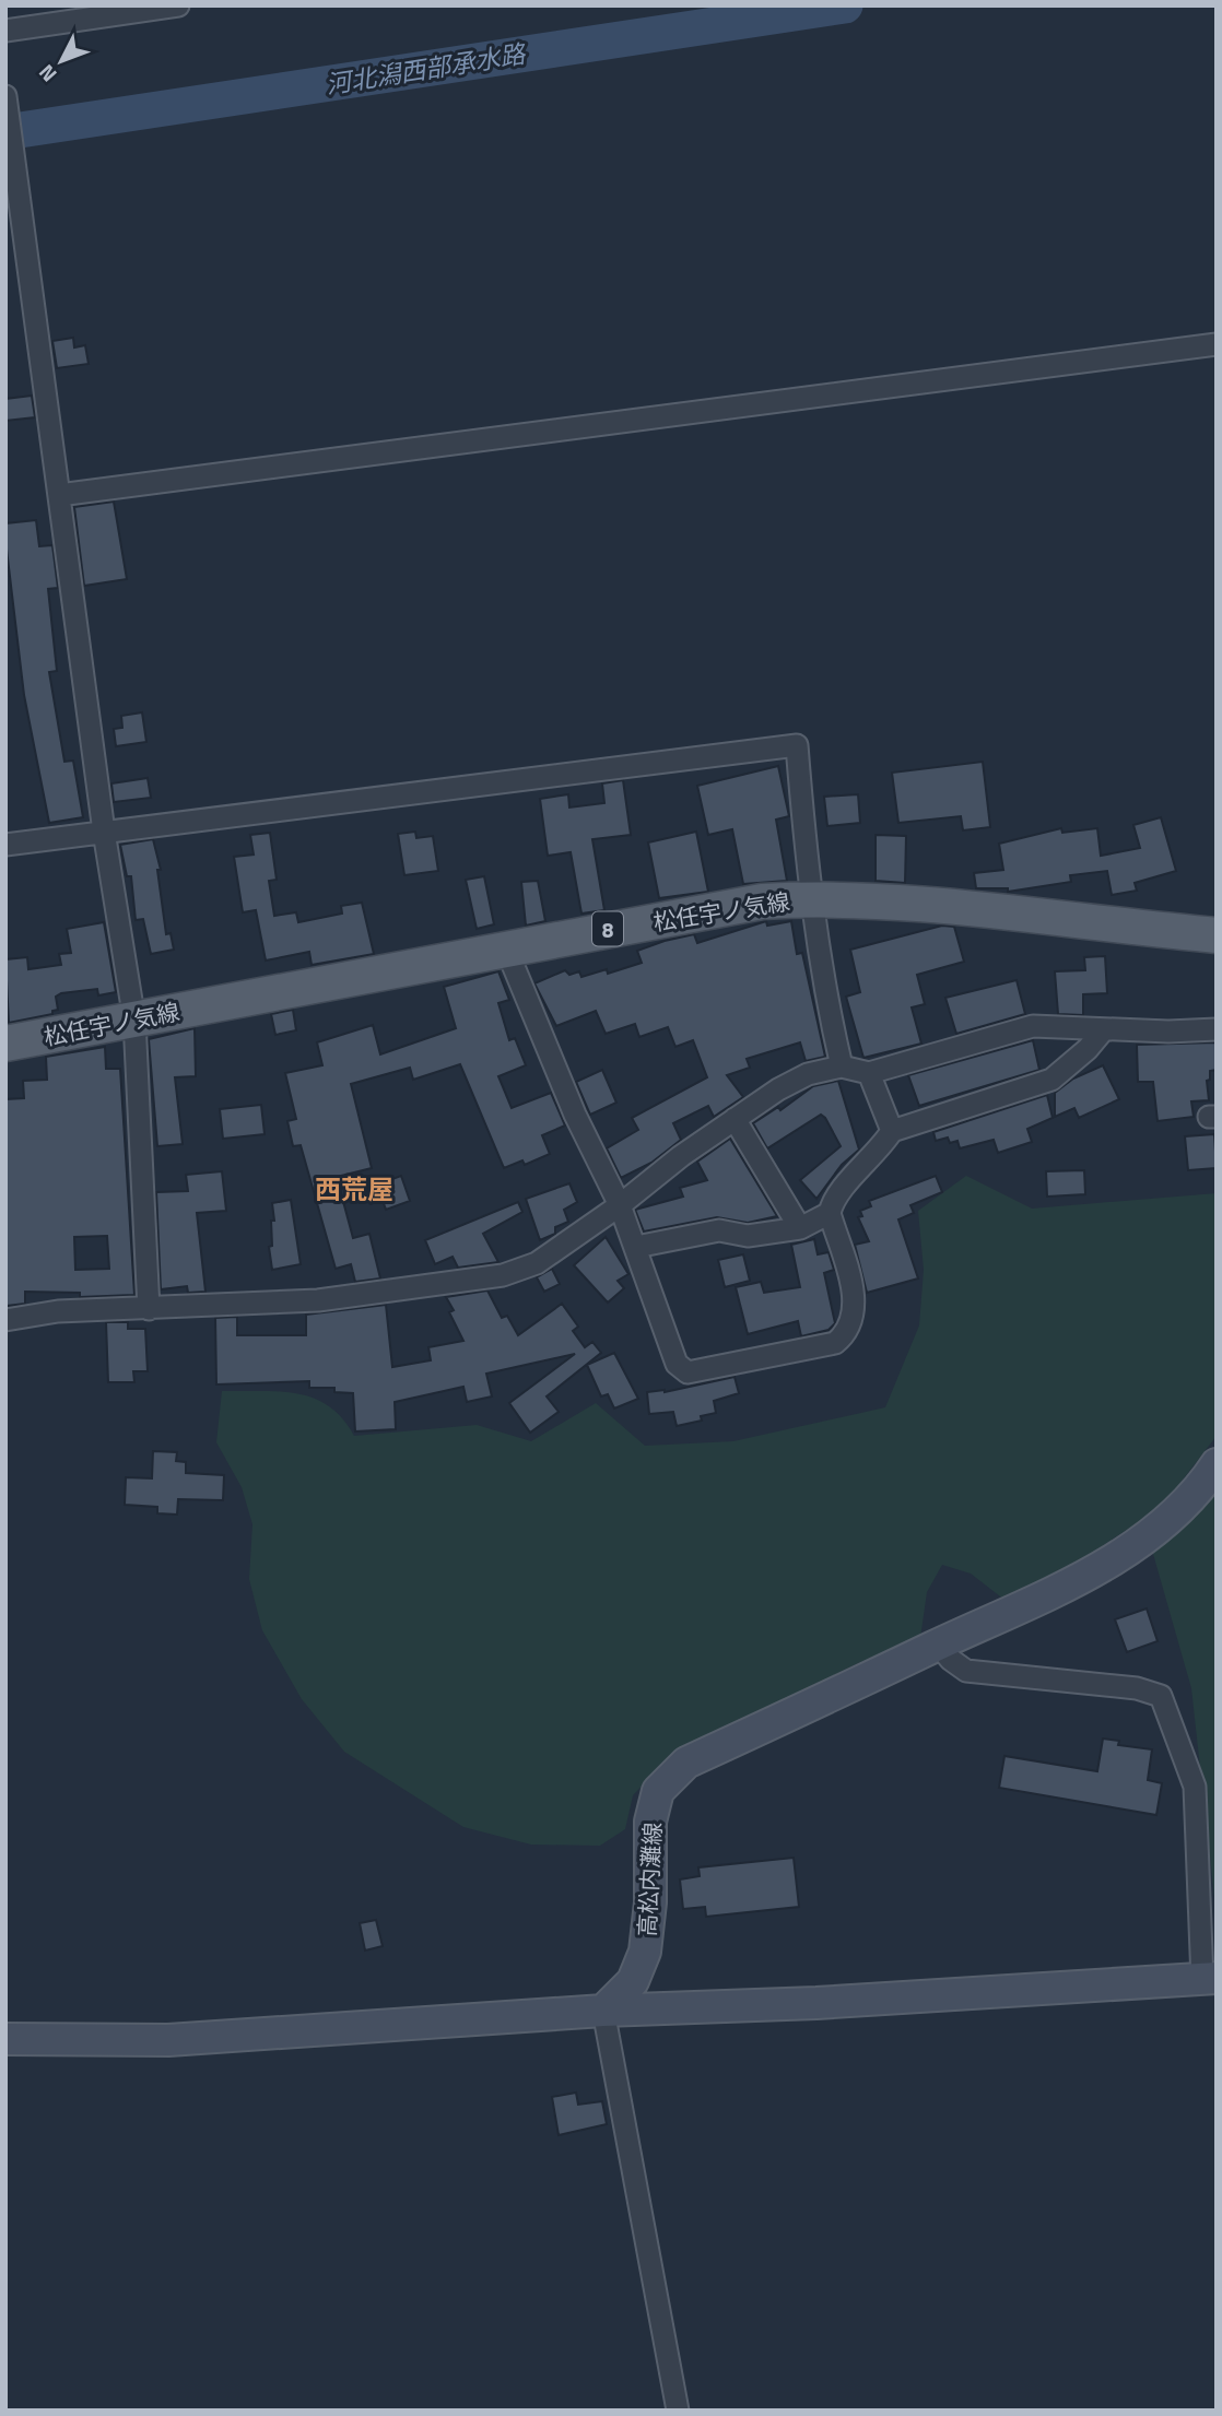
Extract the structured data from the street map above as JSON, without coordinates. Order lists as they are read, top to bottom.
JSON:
{
  "streets": {
    "main road": ["松任宇ノ気線", "8", "高松内灘線"]
  },
  "districts": ["西荒屋"],
  "water": ["河北潟西部承水路"],
  "north": "bottom left"
}
